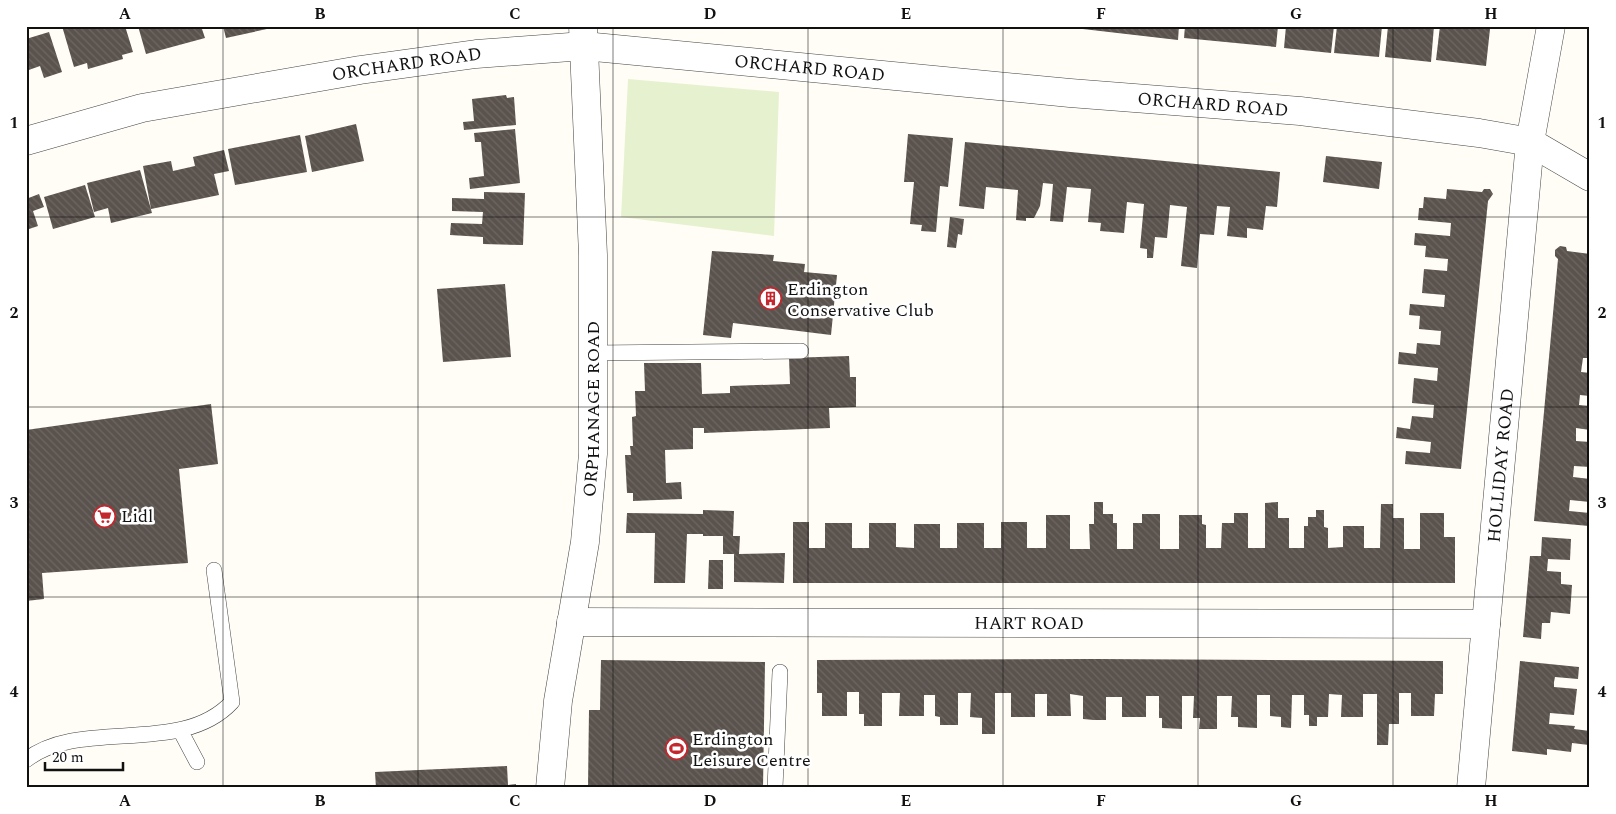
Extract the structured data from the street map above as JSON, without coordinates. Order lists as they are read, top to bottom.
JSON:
{
  "streets": {
    "street": [
      "ORCHARD ROAD",
      "ORPHANAGE ROAD",
      "HOLLIDAY ROAD",
      "HART ROAD"
    ]
  },
  "crossings": [
    ["ORCHARD ROAD", "ORPHANAGE ROAD"],
    ["ORCHARD ROAD", "HOLLIDAY ROAD"],
    ["ORPHANAGE ROAD", "HART ROAD"],
    ["HOLLIDAY ROAD", "HART ROAD"]
  ],
  "places": {
    "building": ["Erdington Conservative Club"],
    "supermarket": ["Lidl"],
    "sports": ["Erdington Leisure Centre"]
  },
  "scale_bar": "20 m",
  "grid": {
    "columns": [
      "A",
      "B",
      "C",
      "D",
      "E",
      "F",
      "G",
      "H"
    ],
    "rows": [
      "1",
      "2",
      "3",
      "4"
    ]
  }
}
